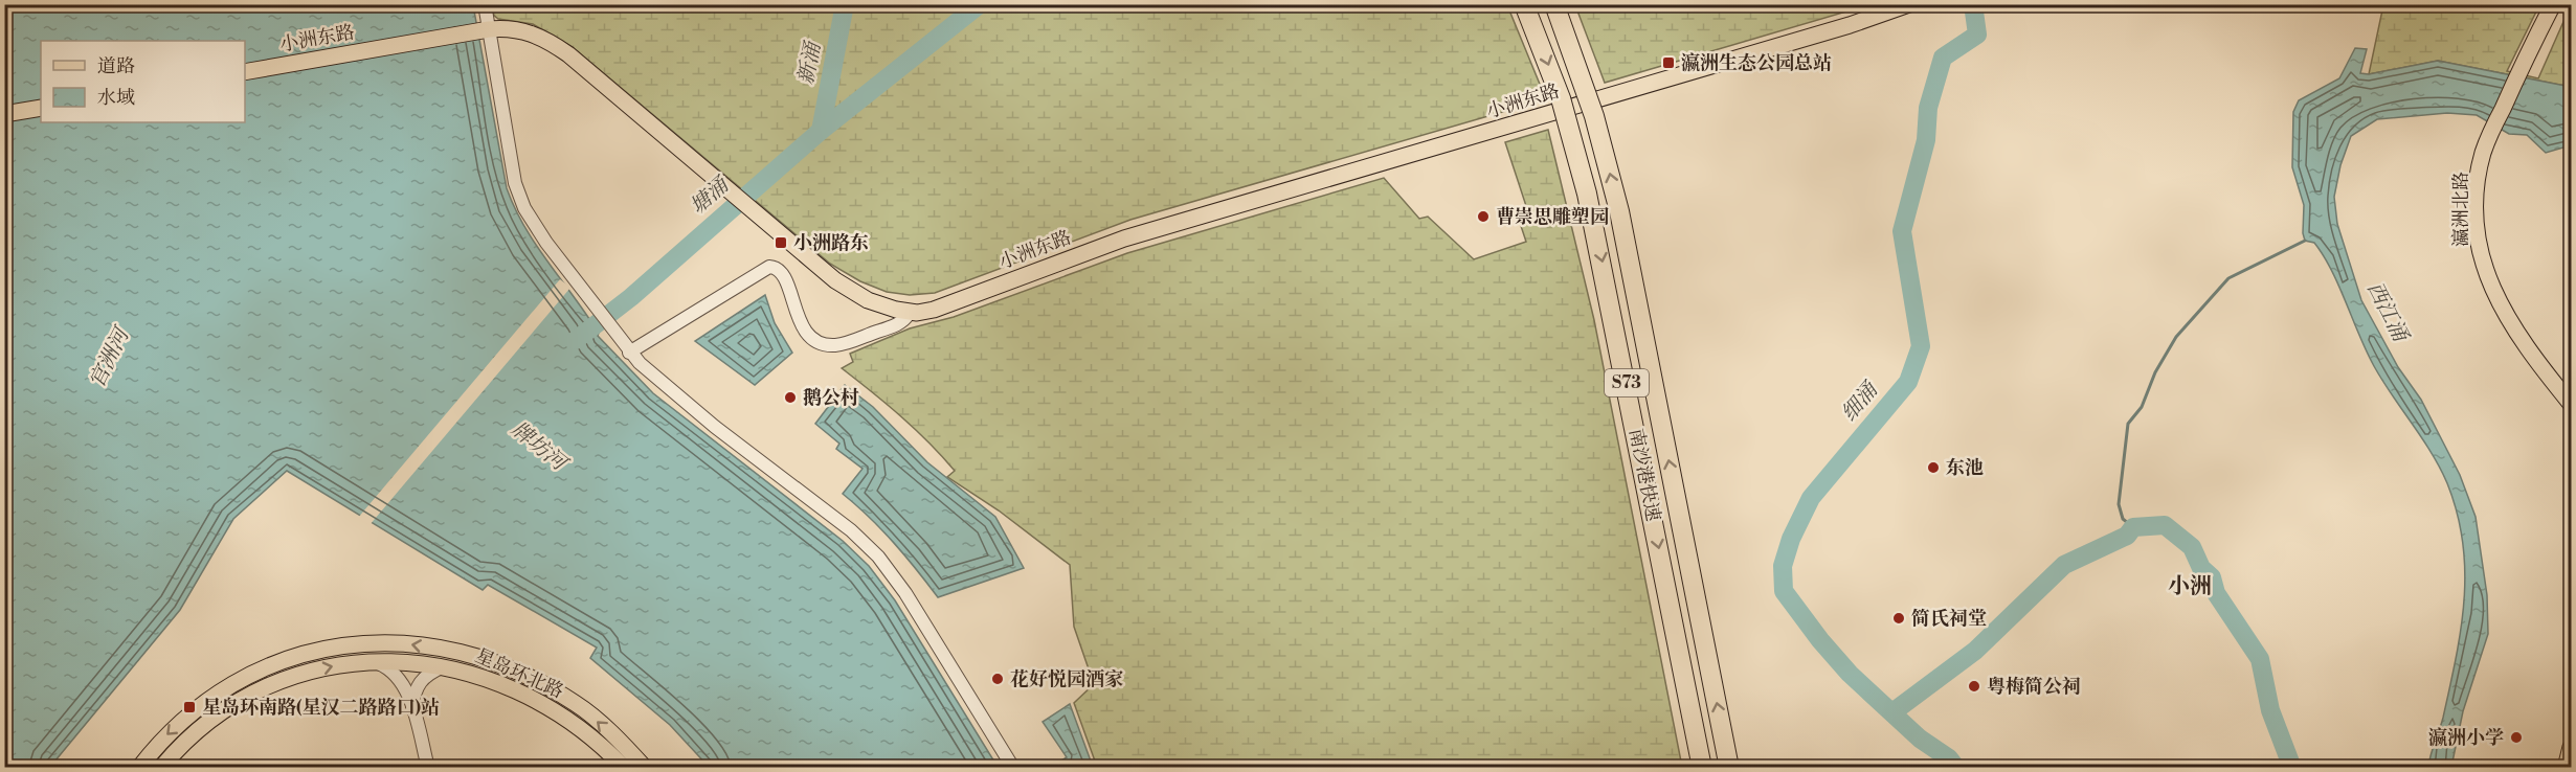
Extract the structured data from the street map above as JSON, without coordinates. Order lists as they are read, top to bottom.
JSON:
{
  "streets": {
    "highway": ["S73", "南沙港快速"],
    "main road": ["小洲东路", "瀛洲北路", "星岛环北路"]
  },
  "districts": ["小洲"],
  "water": [
    "新涌",
    "塘涌",
    "西江涌",
    "官洲河",
    "细涌",
    "牌坊河"
  ],
  "places": {
    "transit": ["瀛洲生态公园总站", "小洲路东", "星岛环南路(星汉二路路口)站"],
    "other": [
      "曹崇思雕塑园",
      "鹅公村",
      "东池",
      "简氏祠堂",
      "花好悦园酒家",
      "粤梅简公祠",
      "瀛洲小学"
    ]
  },
  "legend": ["道路", "水域"]
}
